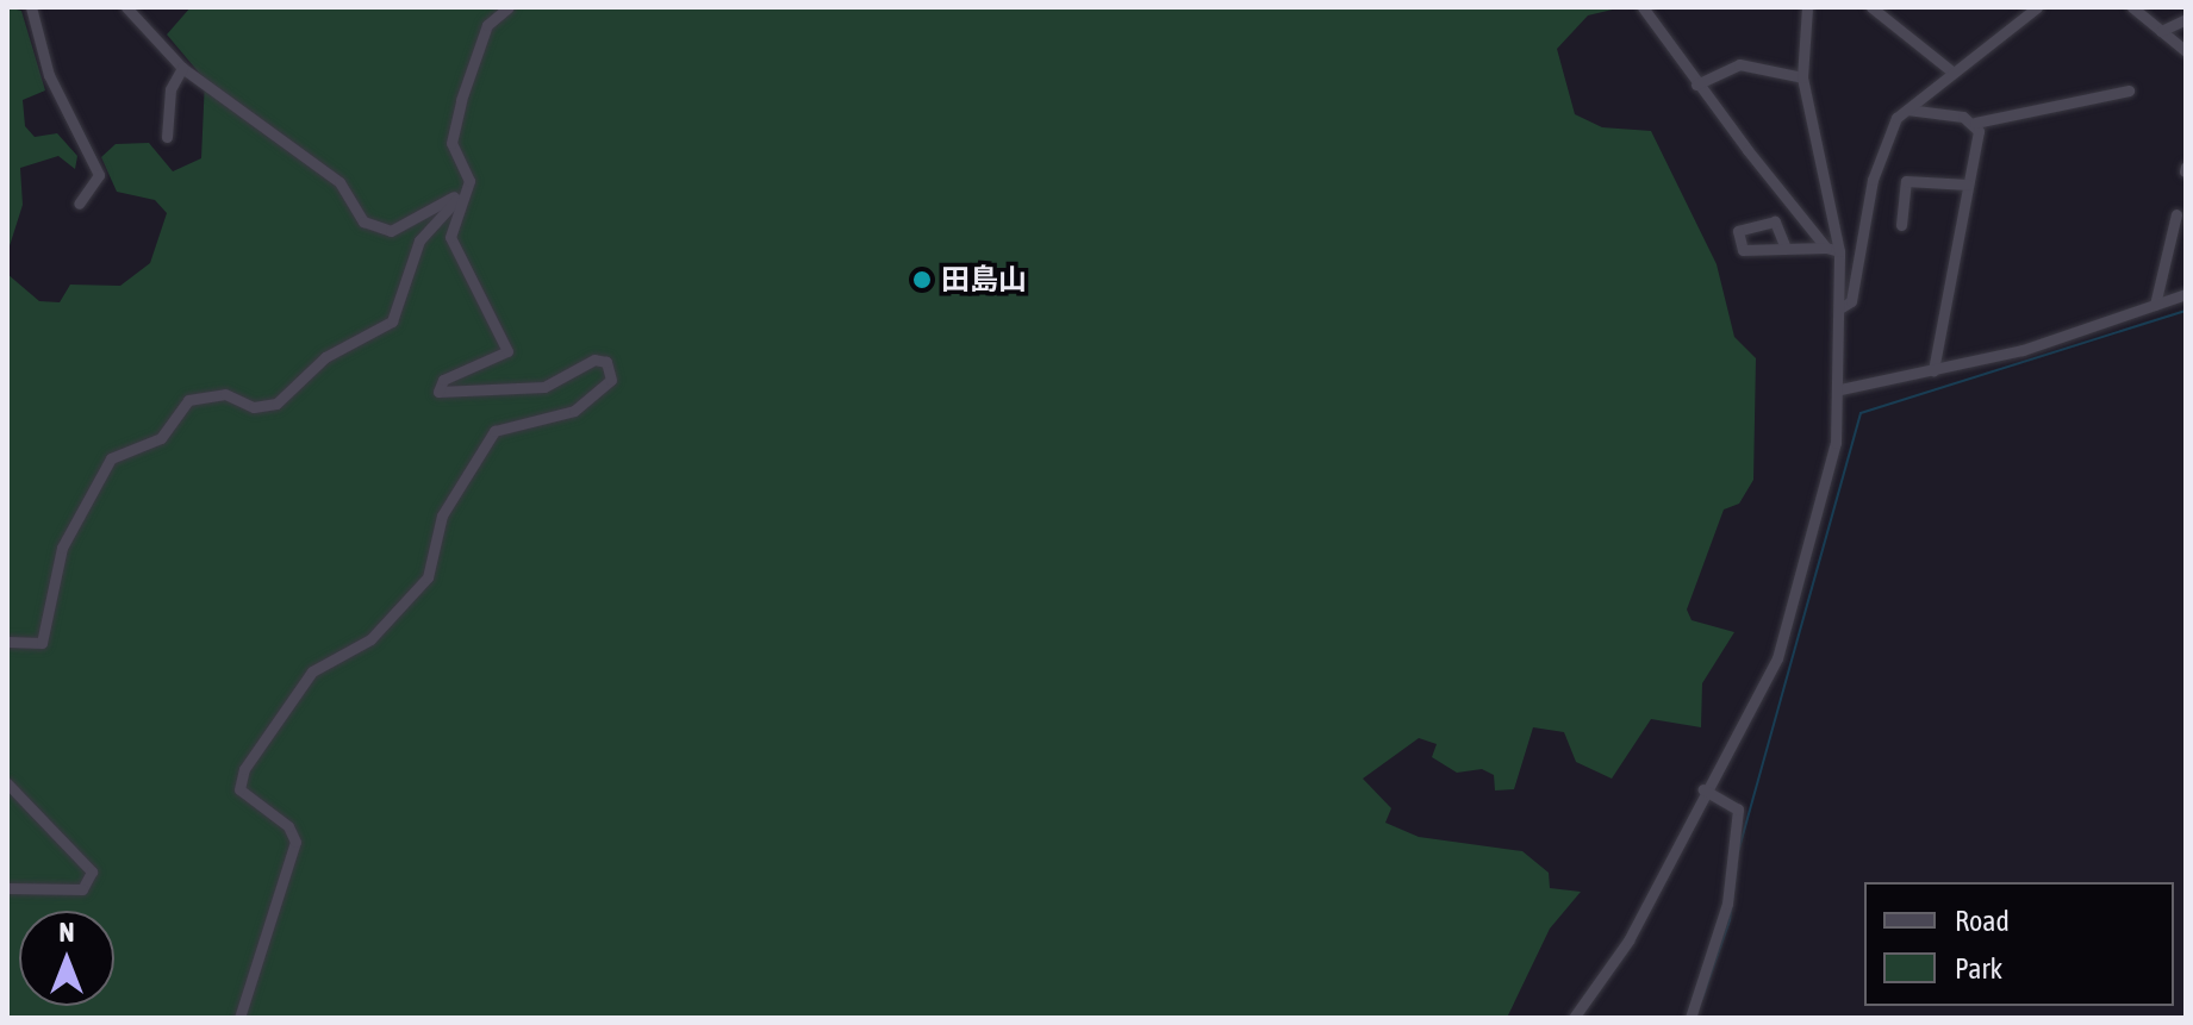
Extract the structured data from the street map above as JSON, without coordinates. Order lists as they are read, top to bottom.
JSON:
{
  "places": ["田島山"],
  "legend": ["Road", "Park"],
  "north": "top"
}
